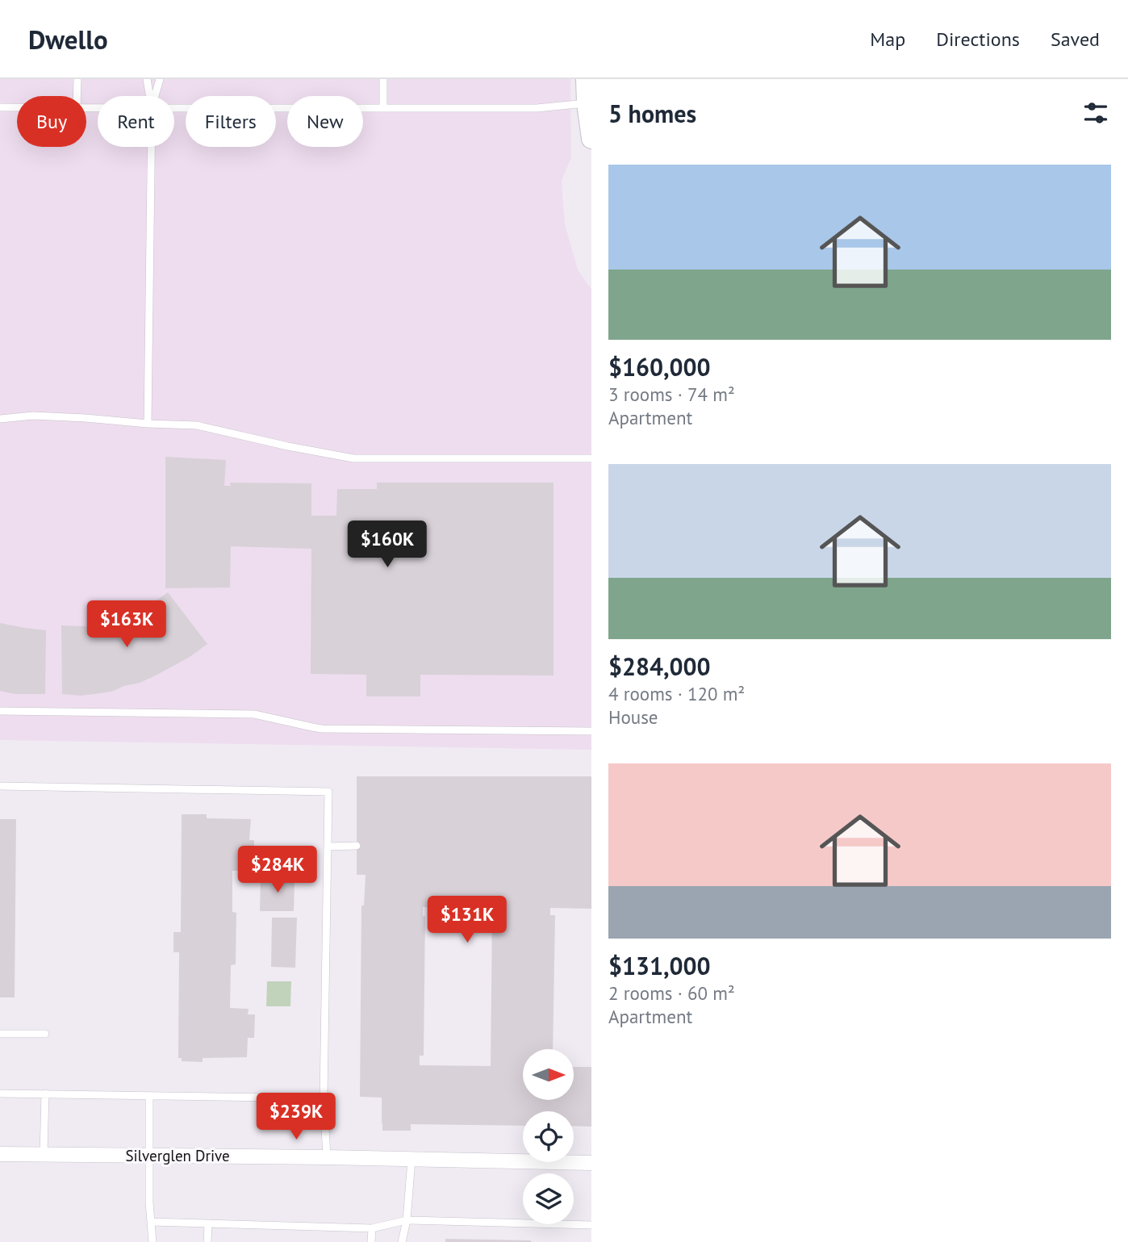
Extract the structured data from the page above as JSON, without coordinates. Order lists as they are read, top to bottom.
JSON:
{
  "streets": {
    "street": ["Silverglen Drive"]
  },
  "north": "right",
  "page": {
    "header": "Dwello",
    "nav": ["Map", "Directions", "Saved"],
    "heading": "5 homes",
    "chip": [
      "Buy",
      "Rent",
      "Filters",
      "New"
    ],
    "list": [
      {
        "name": "$160,000",
        "note": "3 rooms · 74 m² · Apartment"
      },
      {
        "name": "$284,000",
        "note": "4 rooms · 120 m² · House"
      },
      {
        "name": "$131,000",
        "note": "2 rooms · 60 m² · Apartment"
      }
    ],
    "price": [
      "$160K",
      "$163K",
      "$284K",
      "$131K",
      "$239K"
    ]
  }
}
